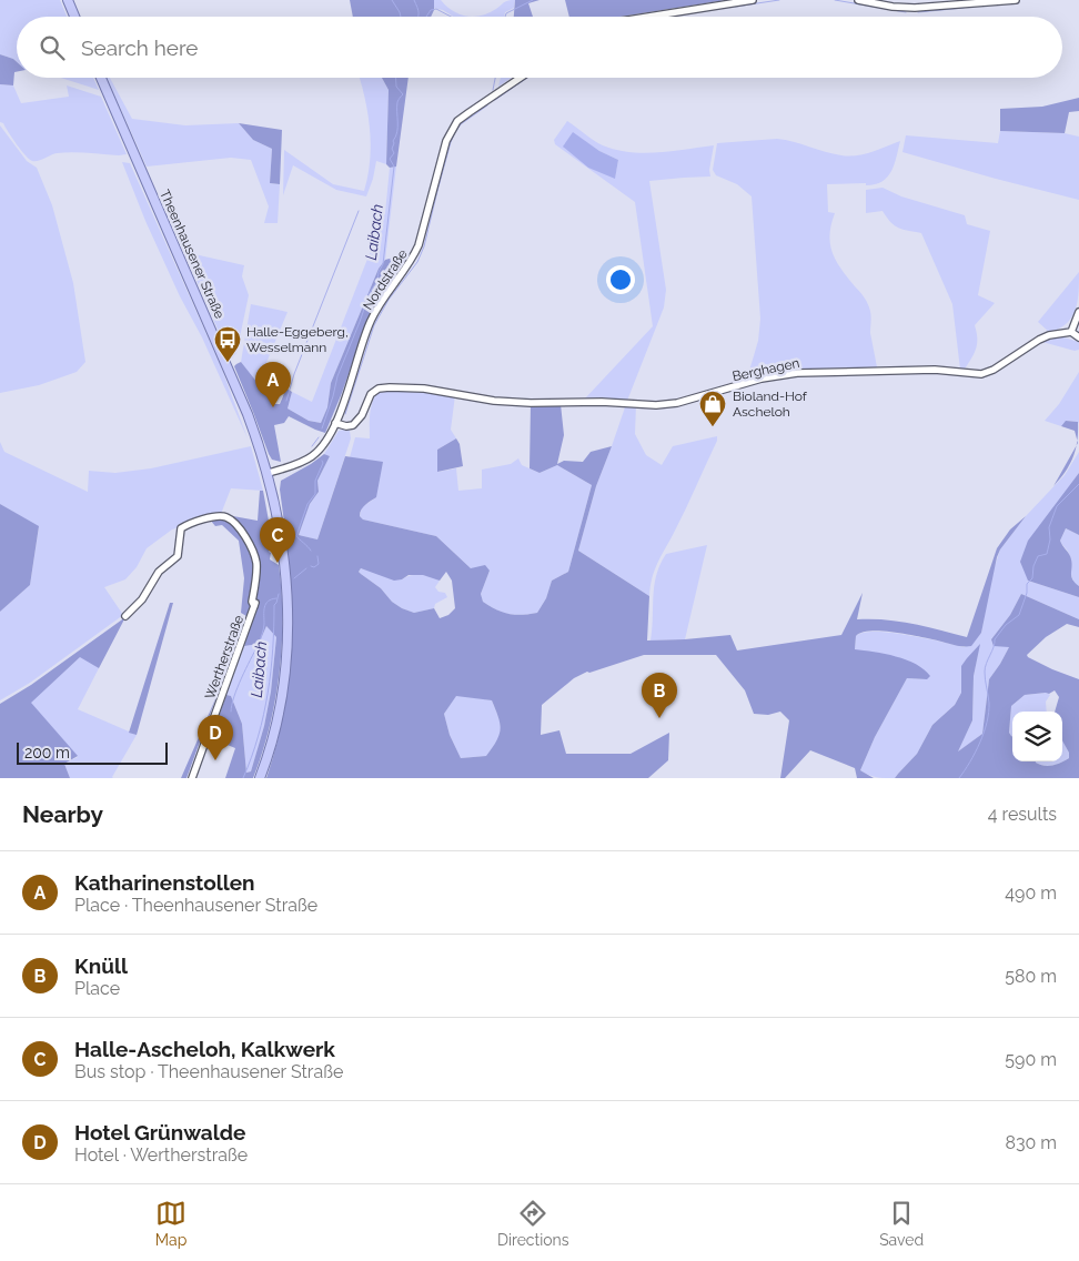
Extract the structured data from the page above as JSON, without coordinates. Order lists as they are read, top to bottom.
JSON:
{
  "streets": {
    "main road": ["Theenhausener Straße"],
    "street": ["Nordstraße", "Berghagen", "Wertherstraße"]
  },
  "crossings": [
    ["Theenhausener Straße", "Nordstraße"],
    ["Nordstraße", "Berghagen"]
  ],
  "water": ["Laibach"],
  "places": {
    "bus stop": ["Halle-Eggeberg, Wesselmann"],
    "shop": ["Bioland-Hof Ascheloh"]
  },
  "scale_bar": "200 m",
  "page": {
    "search": "Search here",
    "pins": [
      "A",
      "C",
      "B",
      "D"
    ],
    "scale": "200 m",
    "heading": ["Nearby", "4 results"],
    "list": [
      {
        "mark": "A",
        "name": "Katharinenstollen",
        "note": "Place · Theenhausener Straße",
        "value": "490 m"
      },
      {
        "mark": "B",
        "name": "Knüll",
        "note": "Place",
        "value": "580 m"
      },
      {
        "mark": "C",
        "name": "Halle-Ascheloh, Kalkwerk",
        "note": "Bus stop · Theenhausener Straße",
        "value": "590 m"
      },
      {
        "mark": "D",
        "name": "Hotel Grünwalde",
        "note": "Hotel · Wertherstraße",
        "value": "830 m"
      }
    ],
    "nav": ["Map", "Directions", "Saved"]
  }
}
